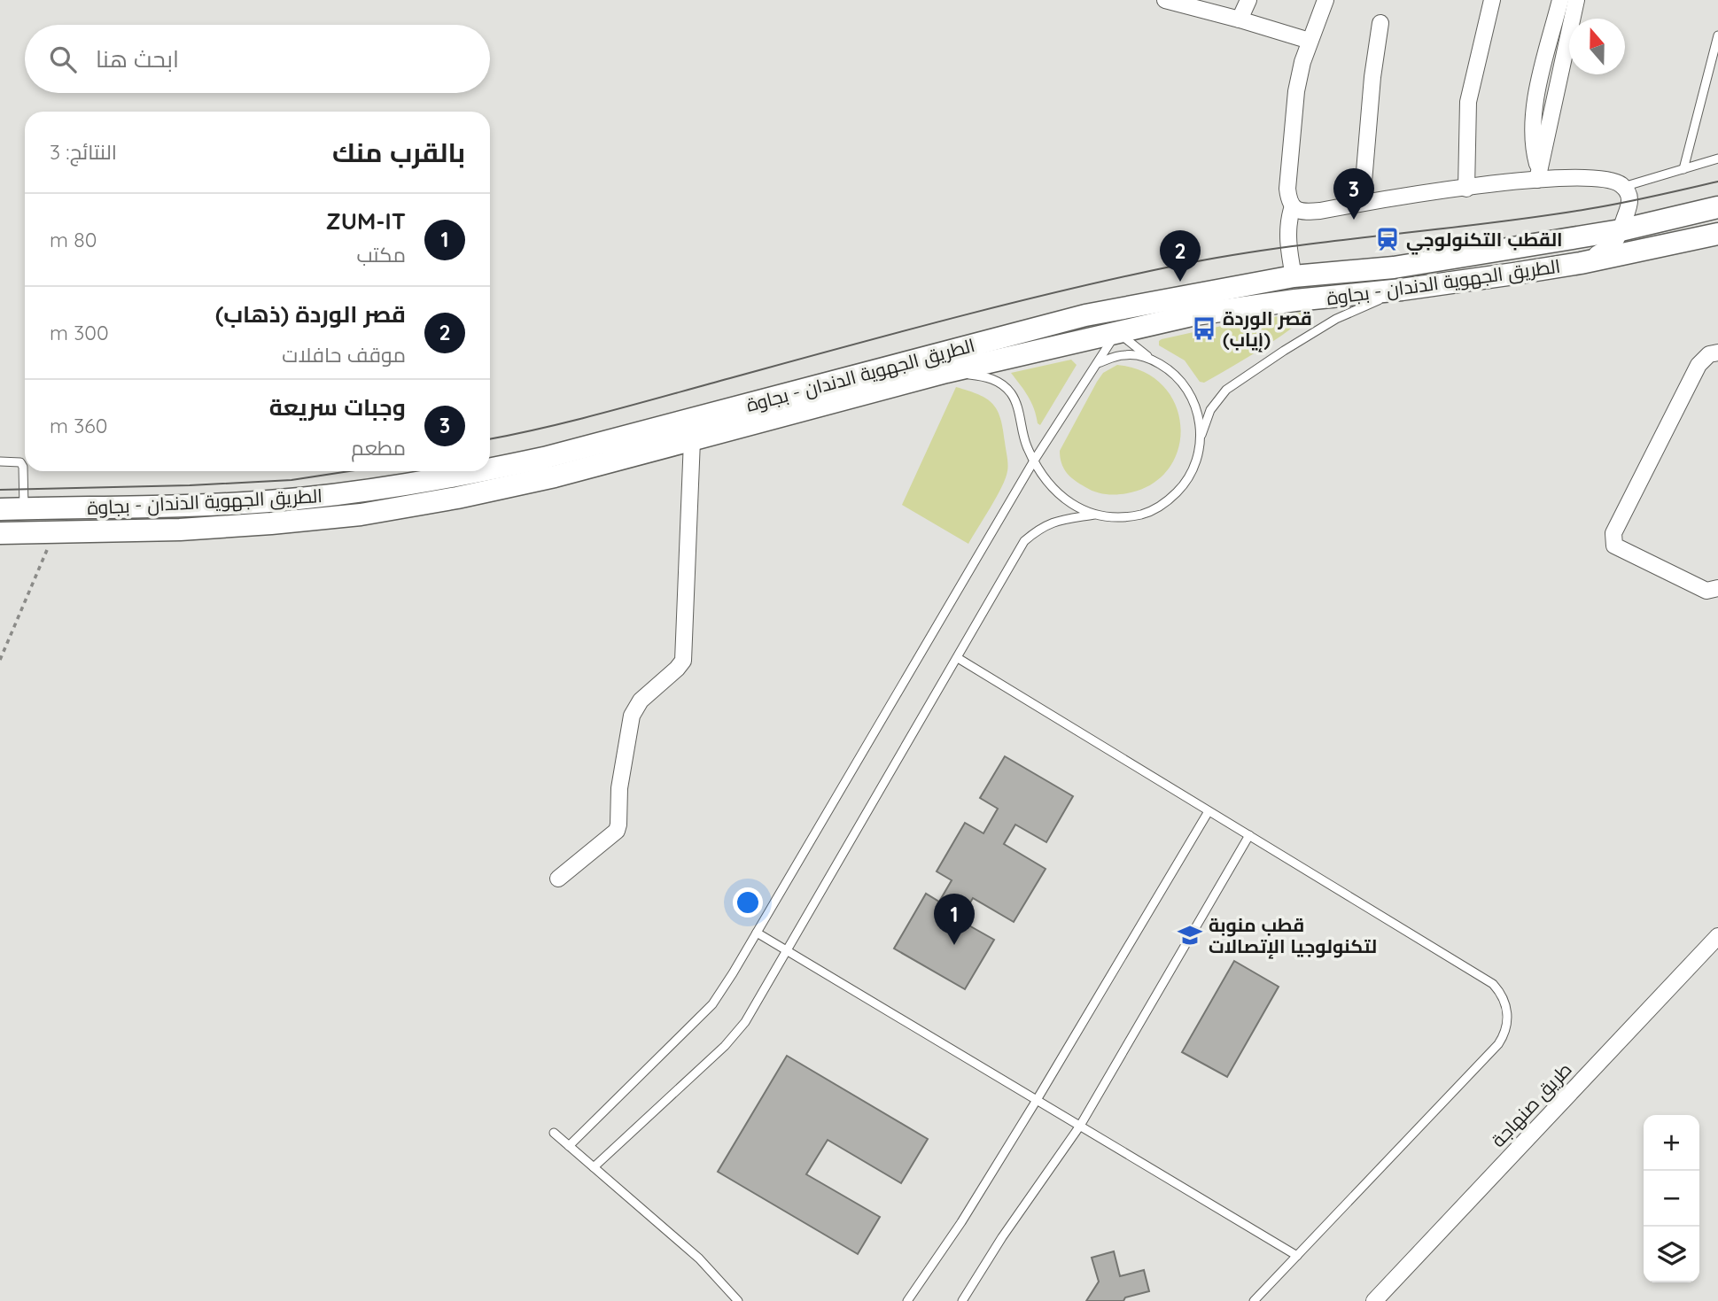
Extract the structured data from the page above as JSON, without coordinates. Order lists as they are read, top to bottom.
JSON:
{
  "streets": {
    "main road": ["الطريق الجهوية الدندان - بجاوة"],
    "street": ["طريق صنهاجة"]
  },
  "places": {
    "station": ["القطب التكنولوجي"],
    "bus stop": ["قصر الوردة (إياب)"],
    "school or university": ["قطب منوبة لتكنولوجيا الإتصالات"]
  },
  "north": "top",
  "page": {
    "search": "ابحث هنا",
    "heading": ["بالقرب منك", "النتائج: 3"],
    "pins": ["3", "2", "1"],
    "list": [
      {
        "mark": "1",
        "name": "ZUM-IT",
        "note": "مكتب",
        "value": "80 m"
      },
      {
        "mark": "2",
        "name": "قصر الوردة (ذهاب)",
        "note": "موقف حافلات",
        "value": "300 m"
      },
      {
        "mark": "3",
        "name": "وجبات سريعة",
        "note": "مطعم",
        "value": "360 m"
      }
    ],
    "map_buttons": ["+", "−"]
  }
}
